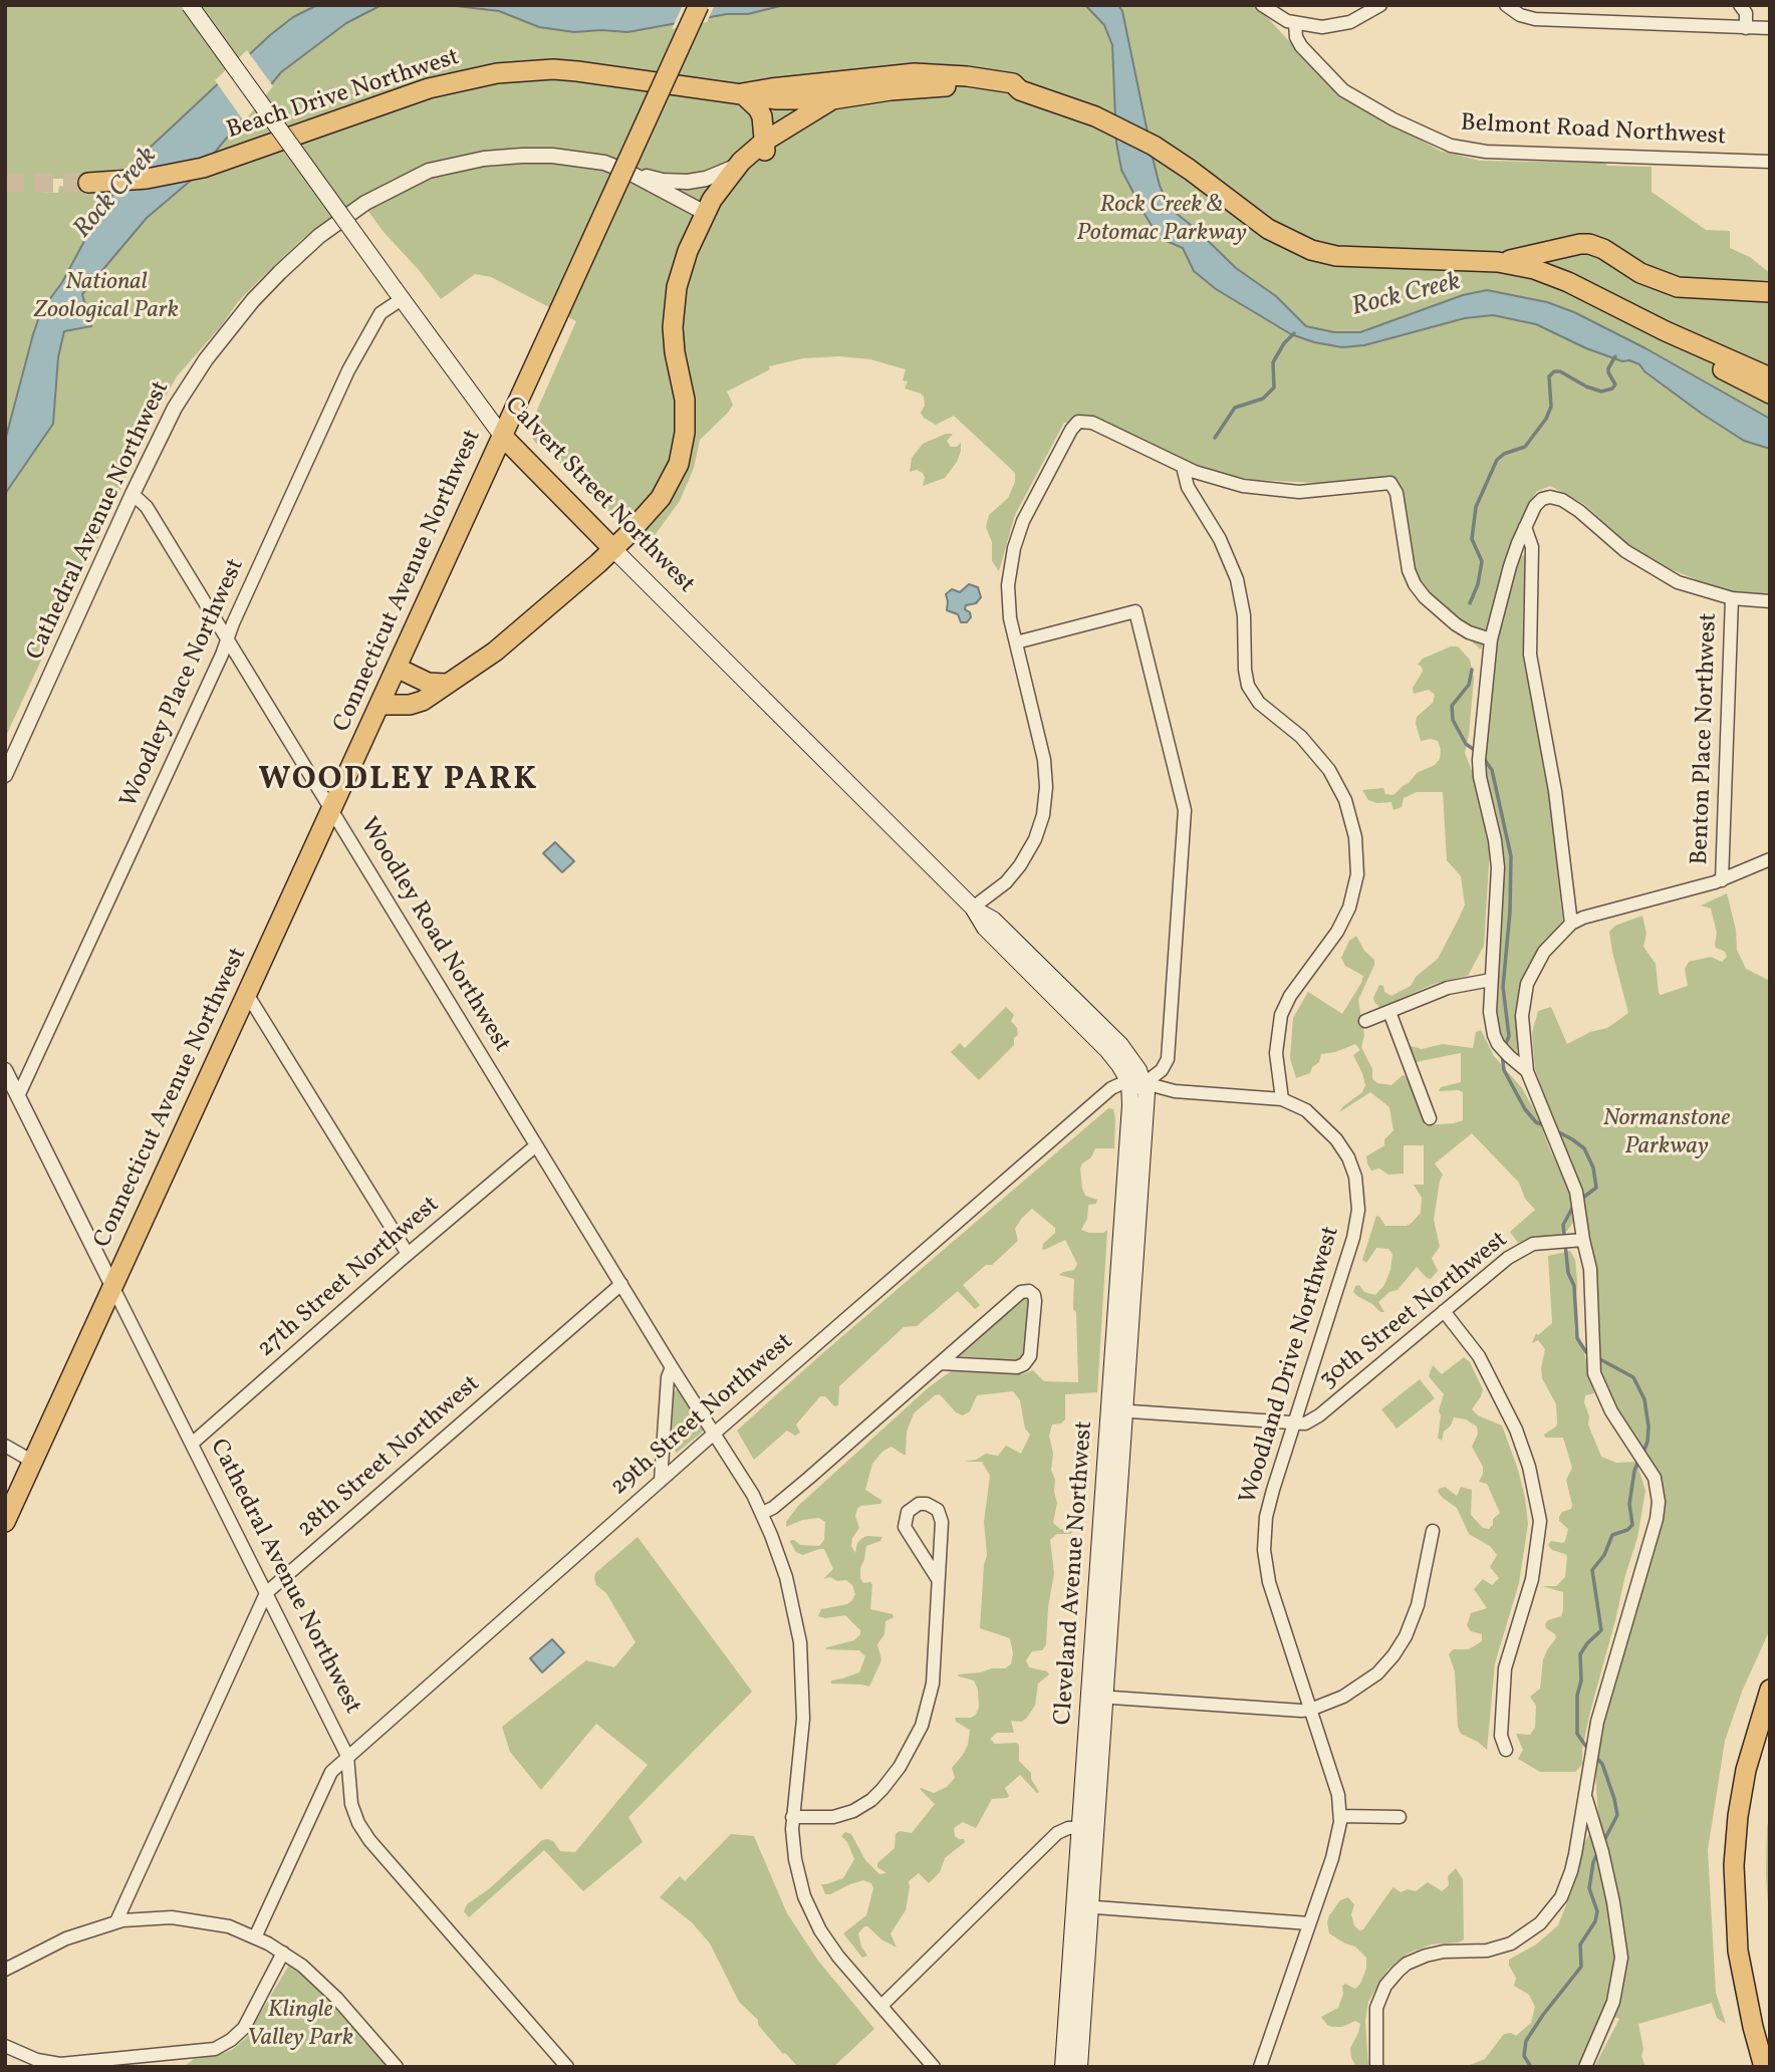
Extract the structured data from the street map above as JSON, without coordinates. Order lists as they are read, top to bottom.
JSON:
{
  "streets": {
    "main road": [
      "Beach Drive Northwest",
      "Calvert Street Northwest",
      "Connecticut Avenue Northwest",
      "Cleveland Avenue Northwest"
    ],
    "street": [
      "Belmont Road Northwest",
      "Cathedral Avenue Northwest",
      "Woodley Place Northwest",
      "Benton Place Northwest",
      "Woodley Road Northwest",
      "27th Street Northwest",
      "30th Street Northwest",
      "Woodland Drive Northwest",
      "29th Street Northwest",
      "28th Street Northwest"
    ]
  },
  "crossings": [
    ["Calvert Street Northwest", "Connecticut Avenue Northwest"],
    ["Calvert Street Northwest", "Woodley Place Northwest"],
    ["Calvert Street Northwest", "29th Street Northwest"],
    ["Calvert Street Northwest", "Cleveland Avenue Northwest"],
    ["Cathedral Avenue Northwest", "Connecticut Avenue Northwest"],
    ["Cathedral Avenue Northwest", "Woodley Place Northwest"],
    ["Cathedral Avenue Northwest", "Woodley Road Northwest"],
    ["Cathedral Avenue Northwest", "27th Street Northwest"],
    ["Cathedral Avenue Northwest", "29th Street Northwest"],
    ["Cathedral Avenue Northwest", "28th Street Northwest"],
    ["Connecticut Avenue Northwest", "Woodley Road Northwest"],
    ["Woodley Place Northwest", "Woodley Road Northwest"],
    ["Woodley Road Northwest", "27th Street Northwest"],
    ["Woodley Road Northwest", "29th Street Northwest"],
    ["Woodley Road Northwest", "28th Street Northwest"],
    ["30th Street Northwest", "Woodland Drive Northwest"],
    ["30th Street Northwest", "Cleveland Avenue Northwest"],
    ["29th Street Northwest", "Cleveland Avenue Northwest"]
  ],
  "districts": ["WOODLEY PARK"],
  "water": ["Rock Creek"],
  "parks": [
    "Rock Creek & Potomac Parkway",
    "National Zoological Park",
    "Normanstone Parkway",
    "Klingle Valley Park"
  ]
}
